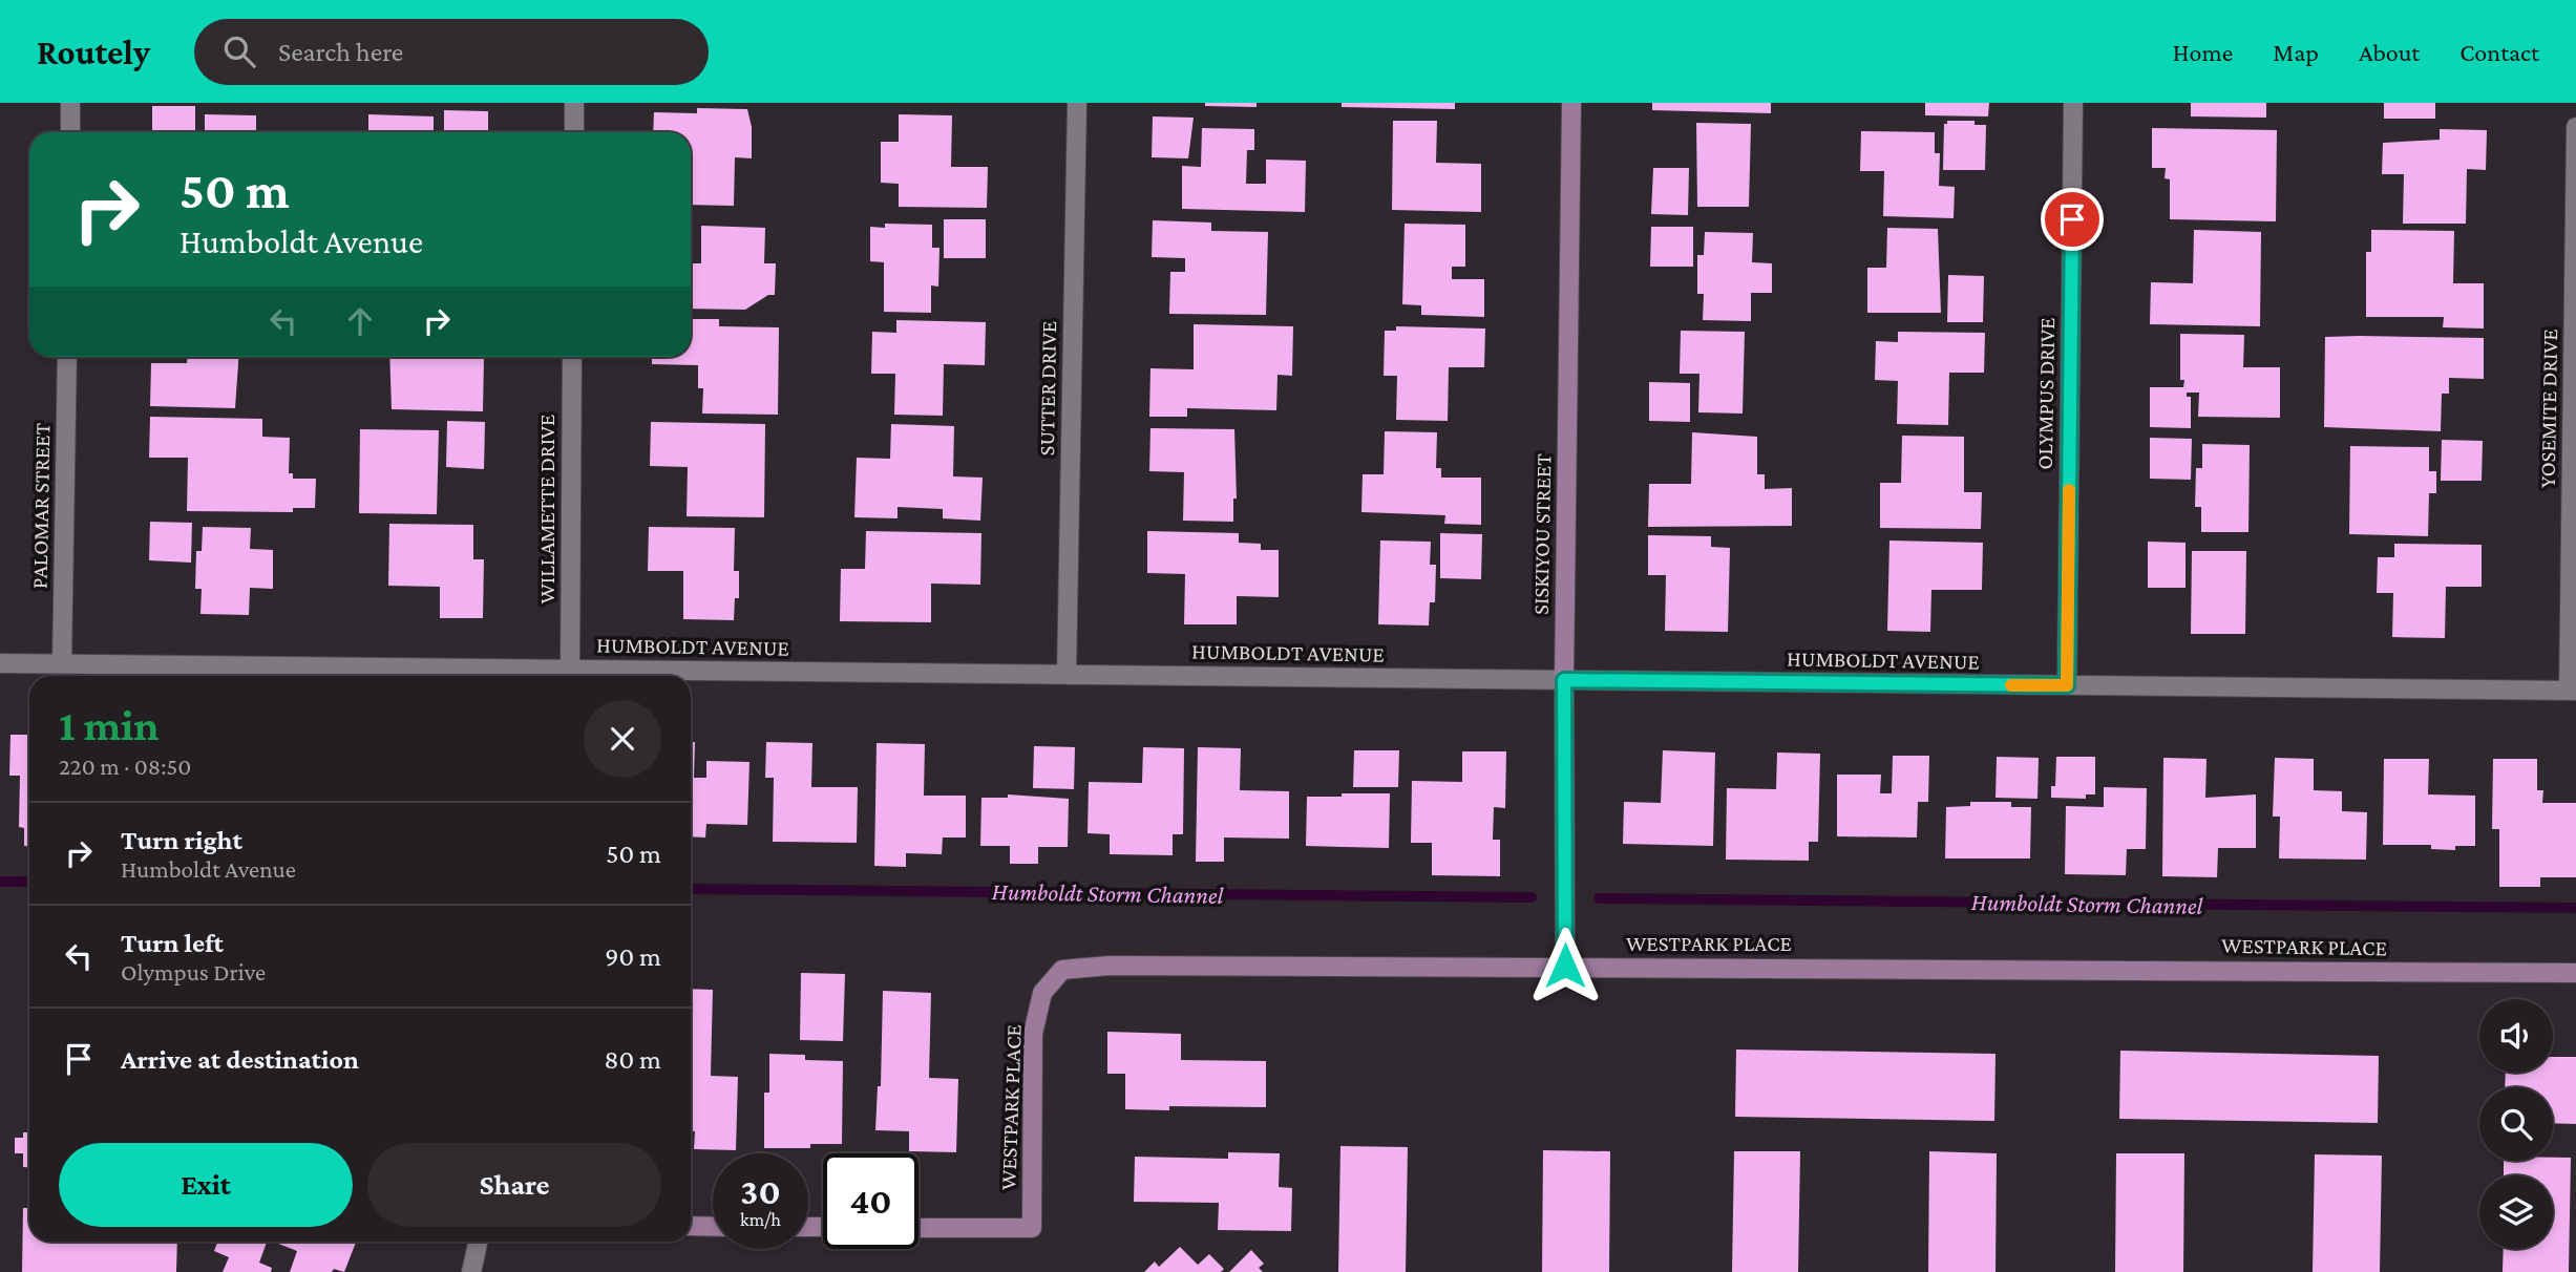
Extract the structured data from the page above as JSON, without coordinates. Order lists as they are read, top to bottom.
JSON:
{
  "streets": {
    "street": [
      "SUTTER DRIVE",
      "OLYMPUS DRIVE",
      "YOSEMITE DRIVE",
      "PALOMAR STREET",
      "WILLAMETTE DRIVE",
      "SISKIYOU STREET",
      "HUMBOLDT AVENUE",
      "WESTPARK PLACE"
    ]
  },
  "crossings": [
    ["SUTTER DRIVE", "HUMBOLDT AVENUE"],
    ["OLYMPUS DRIVE", "HUMBOLDT AVENUE"],
    ["YOSEMITE DRIVE", "HUMBOLDT AVENUE"],
    ["PALOMAR STREET", "HUMBOLDT AVENUE"],
    ["WILLAMETTE DRIVE", "HUMBOLDT AVENUE"],
    ["SISKIYOU STREET", "HUMBOLDT AVENUE"],
    ["SISKIYOU STREET", "WESTPARK PLACE"]
  ],
  "water": ["Humboldt Storm Channel"],
  "page": {
    "header": "Routely",
    "search": "Search here",
    "nav": [
      "Home",
      "Map",
      "About",
      "Contact"
    ],
    "turn": ["50 m", "Humboldt Avenue"],
    "heading": ["1 min", "220 m · 08:50"],
    "list": [
      {
        "name": "Turn right",
        "note": "Humboldt Avenue",
        "value": "50 m"
      },
      {
        "name": "Turn left",
        "note": "Olympus Drive",
        "value": "90 m"
      },
      {
        "name": "Arrive at destination",
        "value": "80 m"
      }
    ],
    "buttons": ["Exit", "Share"],
    "speed": "30 km/h",
    "limit": "40"
  }
}
